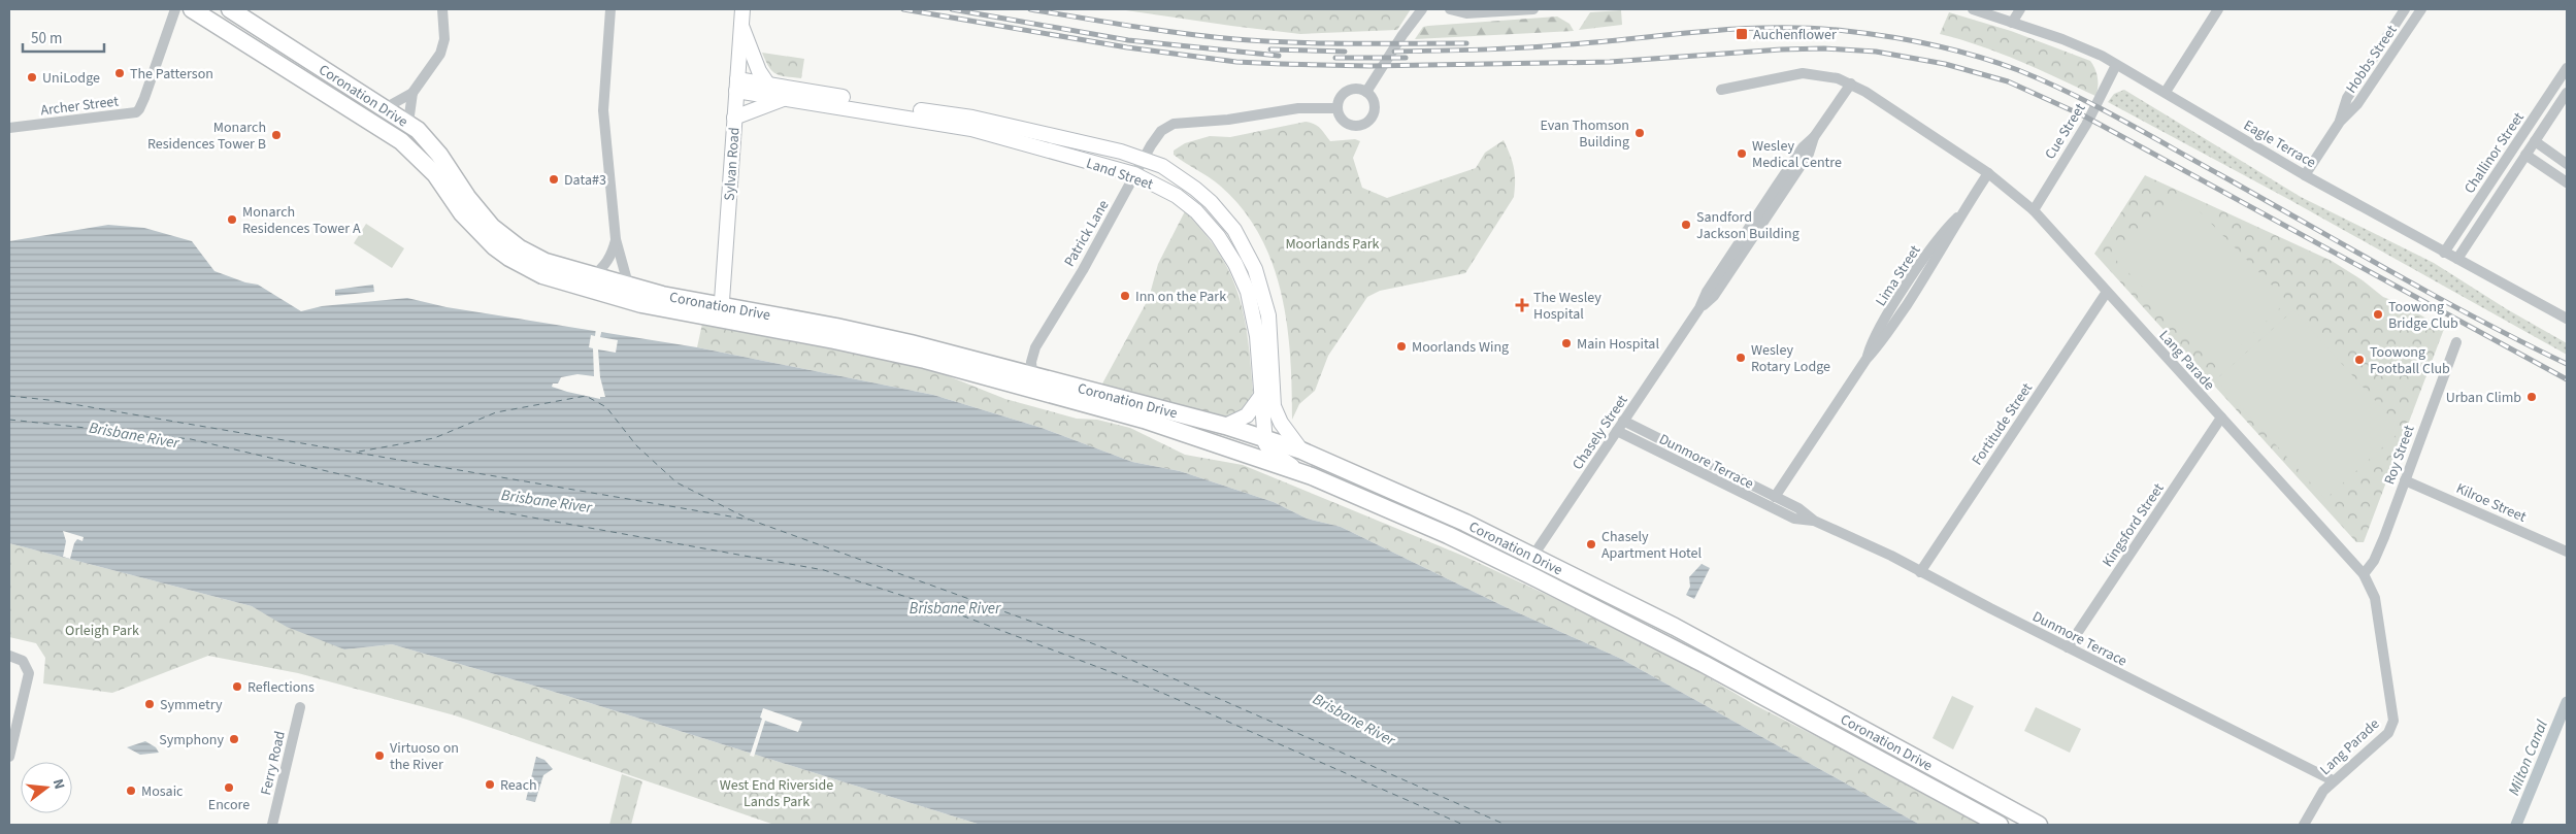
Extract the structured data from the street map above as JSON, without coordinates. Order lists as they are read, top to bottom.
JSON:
{
  "streets": {
    "highway": ["Coronation Drive"],
    "main road": ["Sylvan Road", "Land Street"],
    "street": [
      "Hobbs Street",
      "Archer Street",
      "Cue Street",
      "Eagle Terrace",
      "Challinor Street",
      "Patrick Lane",
      "Lima Street",
      "Lang Parade",
      "Fortitude Street",
      "Chasely Street",
      "Roy Street",
      "Dunmore Terrace",
      "Kilroe Street",
      "Kingsford Street",
      "Ferry Road"
    ]
  },
  "crossings": [
    ["Hobbs Street", "Eagle Terrace"],
    ["Coronation Drive", "Sylvan Road"],
    ["Coronation Drive", "Land Street"],
    ["Coronation Drive", "Patrick Lane"],
    ["Coronation Drive", "Chasely Street"],
    ["Cue Street", "Eagle Terrace"],
    ["Cue Street", "Lang Parade"],
    ["Eagle Terrace", "Challinor Street"],
    ["Sylvan Road", "Land Street"],
    ["Land Street", "Patrick Lane"],
    ["Lima Street", "Lang Parade"],
    ["Lima Street", "Dunmore Terrace"],
    ["Lang Parade", "Fortitude Street"],
    ["Lang Parade", "Chasely Street"],
    ["Lang Parade", "Roy Street"],
    ["Lang Parade", "Dunmore Terrace"],
    ["Lang Parade", "Kingsford Street"],
    ["Fortitude Street", "Dunmore Terrace"],
    ["Chasely Street", "Dunmore Terrace"],
    ["Roy Street", "Kilroe Street"],
    ["Dunmore Terrace", "Kingsford Street"]
  ],
  "water": ["Brisbane River", "Milton Canal"],
  "parks": ["Moorlands Park", "Orleigh Park", "West End Riverside Lands Park"],
  "places": {
    "transit": ["Auchenflower"],
    "other": [
      "The Patterson",
      "UniLodge",
      "Evan Thomson Building",
      "Monarch Residences Tower B",
      "Wesley Medical Centre",
      "Data#3",
      "Monarch Residences Tower A",
      "Sandford Jackson Building",
      "Inn on the Park",
      "Toowong Bridge Club",
      "Main Hospital",
      "Moorlands Wing",
      "Wesley Rotary Lodge",
      "Toowong Football Club",
      "Urban Climb",
      "Chasely Apartment Hotel",
      "Reflections",
      "Symmetry",
      "Symphony",
      "Virtuoso on the River",
      "Reach",
      "Encore",
      "Mosaic"
    ],
    "health": ["The Wesley Hospital"]
  },
  "scale_bar": "50 m",
  "north": "right"
}
